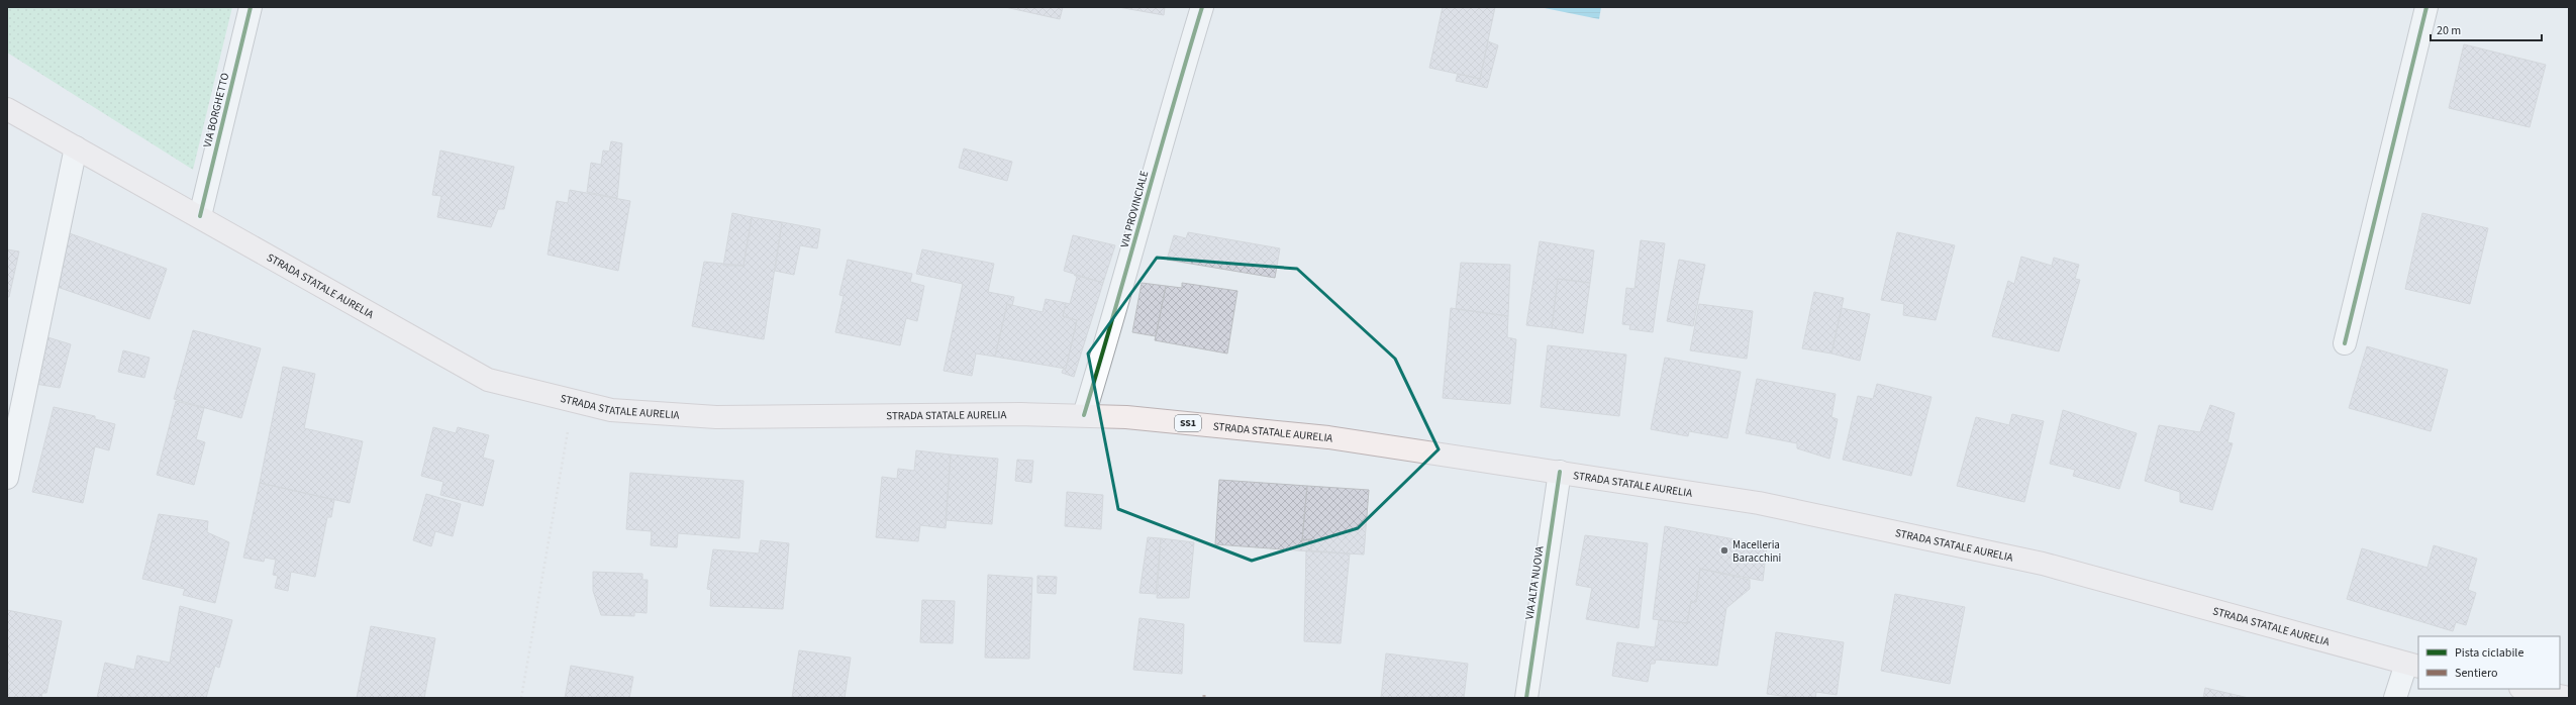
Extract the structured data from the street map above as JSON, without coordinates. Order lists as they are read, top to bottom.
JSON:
{
  "streets": {
    "main road": ["STRADA STATALE AURELIA", "SS1"],
    "street": ["VIA BORGHETTO", "VIA PROVINCIALE", "VIA ALTA NUOVA"]
  },
  "crossings": [
    ["VIA BORGHETTO", "STRADA STATALE AURELIA"],
    ["VIA PROVINCIALE", "STRADA STATALE AURELIA"],
    ["STRADA STATALE AURELIA", "VIA ALTA NUOVA"]
  ],
  "places": ["Macelleria Baracchini"],
  "legend": ["Pista ciclabile", "Sentiero"],
  "scale_bar": "20 m"
}
